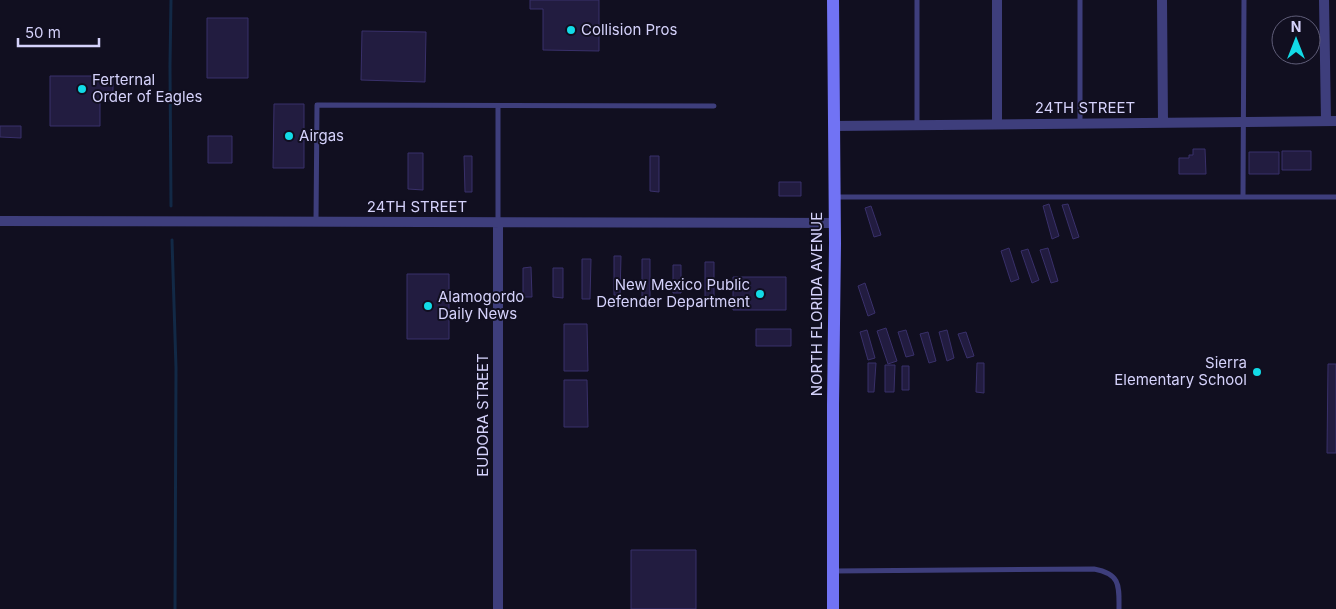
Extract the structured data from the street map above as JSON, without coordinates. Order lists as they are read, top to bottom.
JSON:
{
  "streets": {
    "main road": ["NORTH FLORIDA AVENUE"],
    "street": ["24TH STREET", "EUDORA STREET"]
  },
  "crossings": [
    ["24TH STREET", "NORTH FLORIDA AVENUE"],
    ["24TH STREET", "EUDORA STREET"]
  ],
  "places": [
    "Collision Pros",
    "Ferternal Order of Eagles",
    "Airgas",
    "New Mexico Public Defender Department",
    "Alamogordo Daily News",
    "Sierra Elementary School"
  ],
  "scale_bar": "50 m",
  "north": "top"
}
